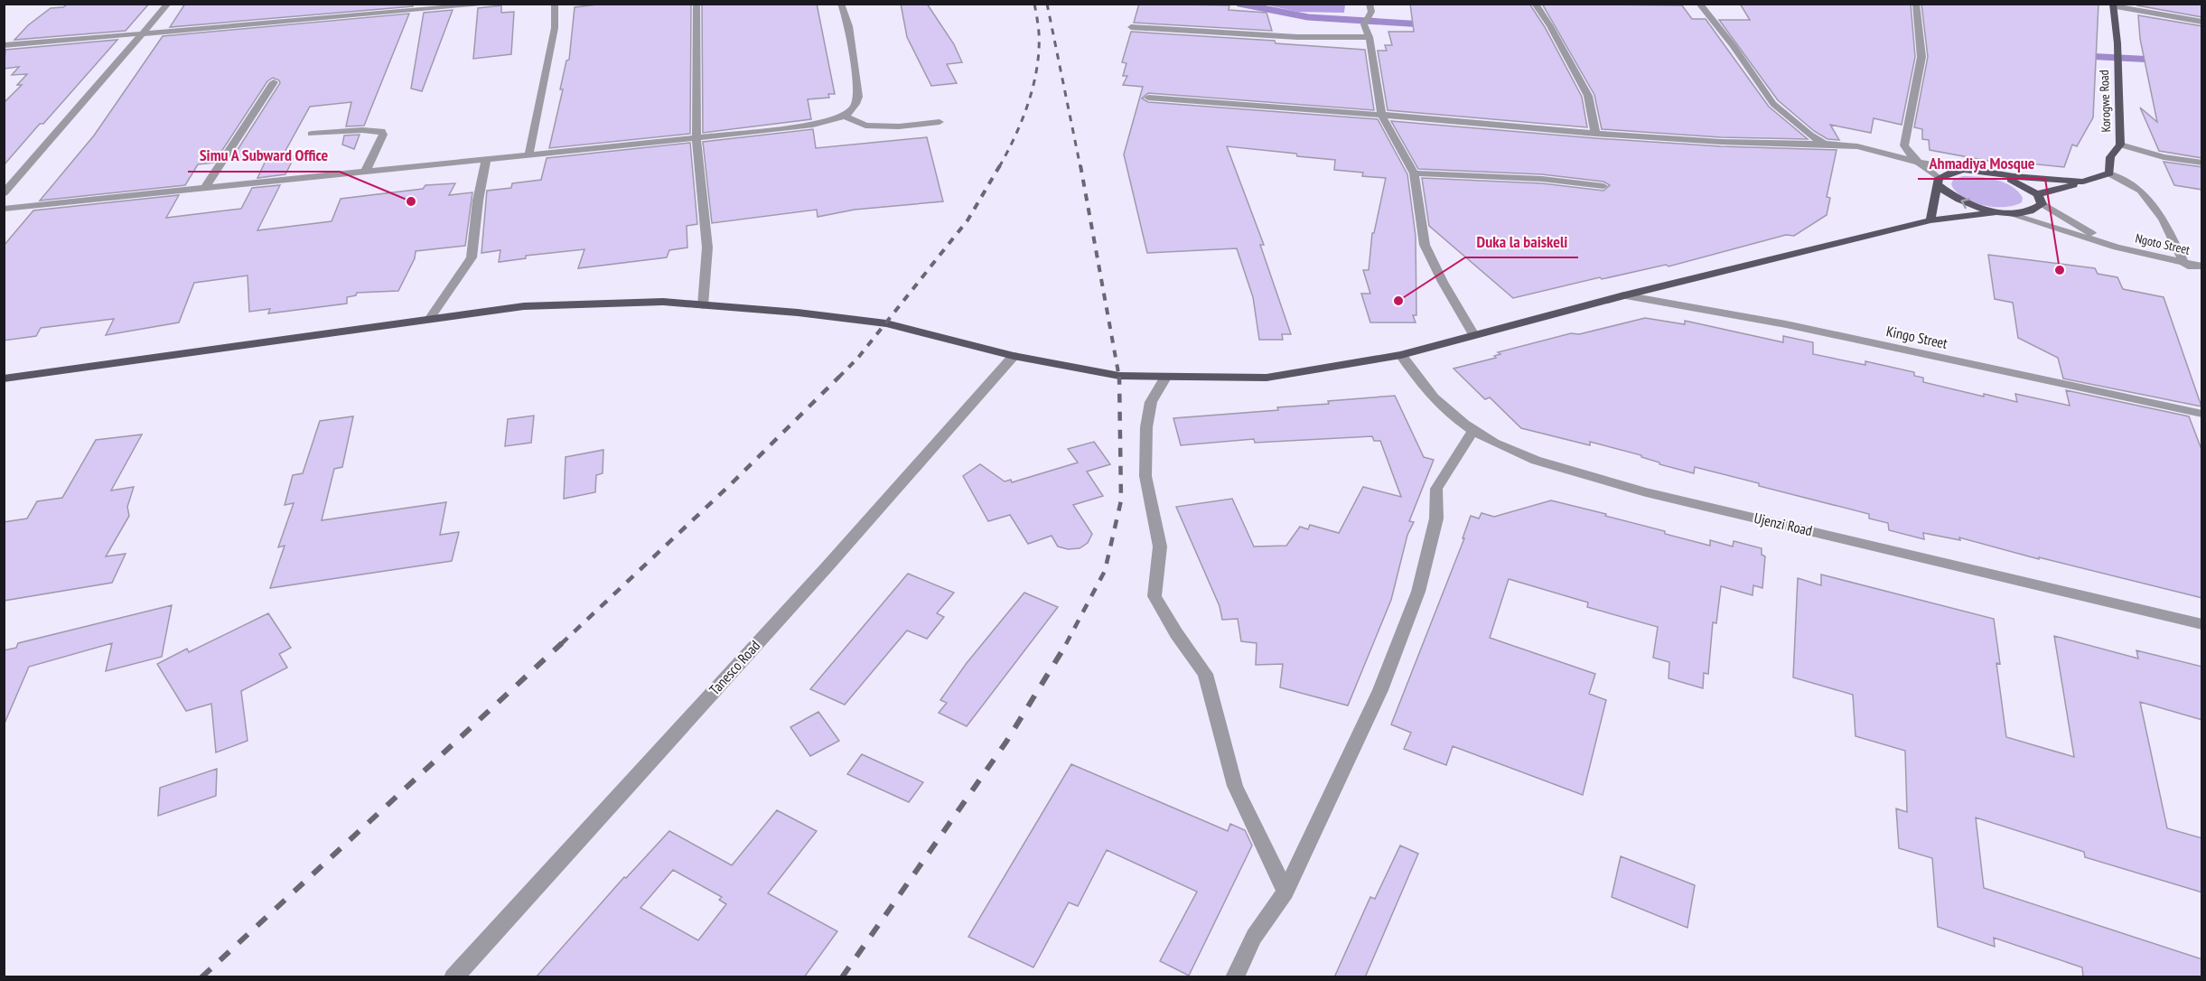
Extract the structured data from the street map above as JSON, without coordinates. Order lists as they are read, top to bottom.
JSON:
{
  "streets": {
    "main road": ["Korogwe Road"],
    "street": [
      "Ngoto Street",
      "Kingo Street",
      "Ujenzi Road",
      "Tanesco Road"
    ]
  },
  "places": ["Simu A Subward Office", "Ahmadiya Mosque", "Duka la baiskeli"]
}
